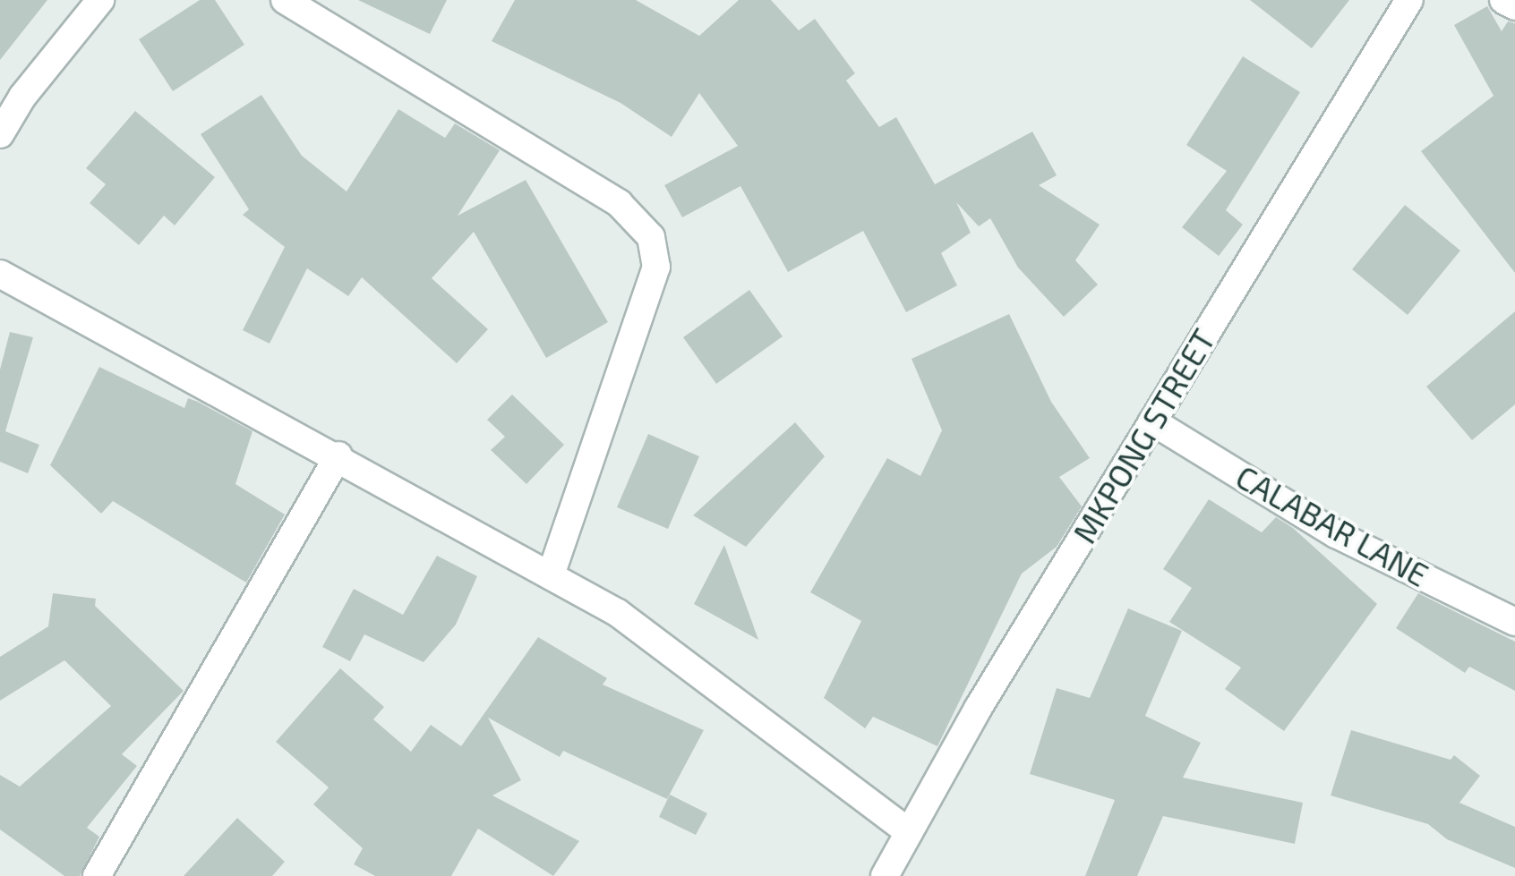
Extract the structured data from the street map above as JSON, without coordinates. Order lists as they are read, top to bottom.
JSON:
{
  "streets": {
    "street": ["MKPONG STREET", "CALABAR LANE"]
  },
  "crossings": [
    ["MKPONG STREET", "CALABAR LANE"]
  ]
}
